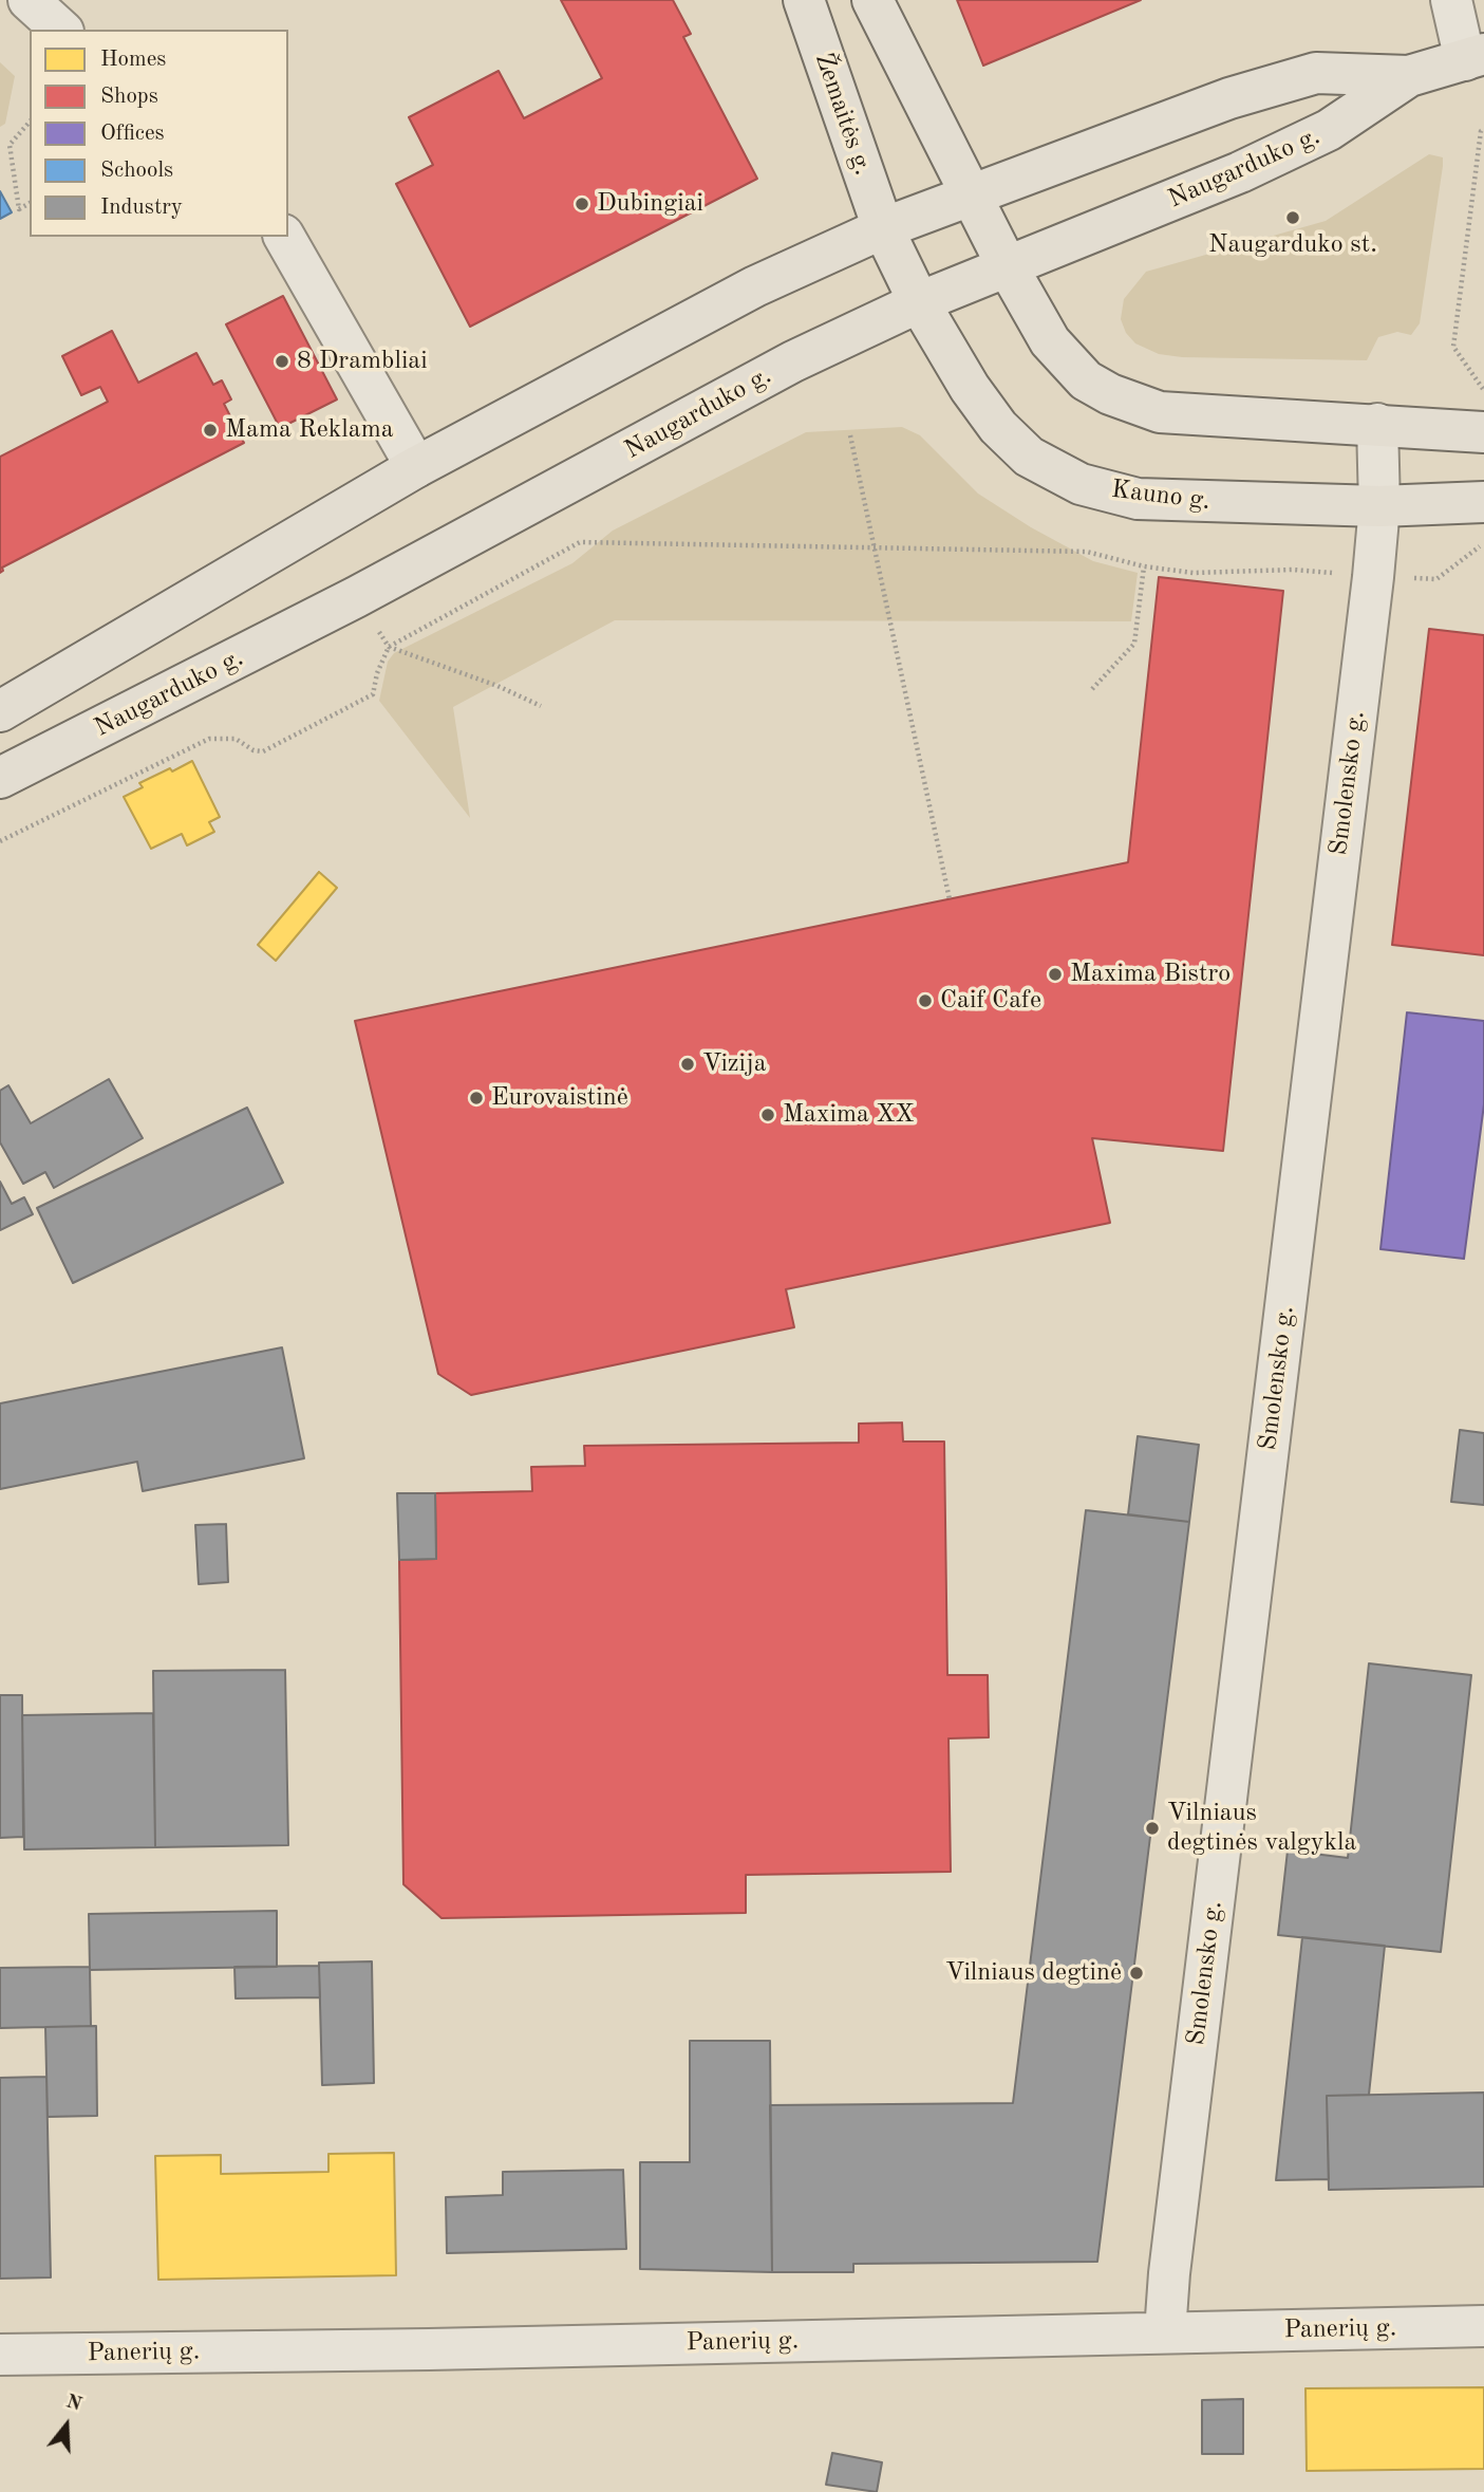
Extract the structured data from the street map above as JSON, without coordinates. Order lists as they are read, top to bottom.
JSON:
{
  "streets": {
    "main road": ["Žemaitės g.", "Naugarduko g.", "Kauno g."],
    "street": ["Smolensko g.", "Panerių g."]
  },
  "crossings": [
    ["Žemaitės g.", "Naugarduko g."],
    ["Žemaitės g.", "Kauno g."],
    ["Naugarduko g.", "Kauno g."],
    ["Kauno g.", "Smolensko g."],
    ["Smolensko g.", "Panerių g."]
  ],
  "places": [
    "Dubingiai",
    "Naugarduko st.",
    "8 Drambliai",
    "Mama Reklama",
    "Maxima Bistro",
    "Caif Cafe",
    "Vizija",
    "Eurovaistinė",
    "Maxima XX",
    "Vilniaus degtinės valgykla",
    "Vilniaus degtinė"
  ],
  "legend": [
    "Homes",
    "Shops",
    "Offices",
    "Schools",
    "Industry"
  ],
  "north": "top"
}
